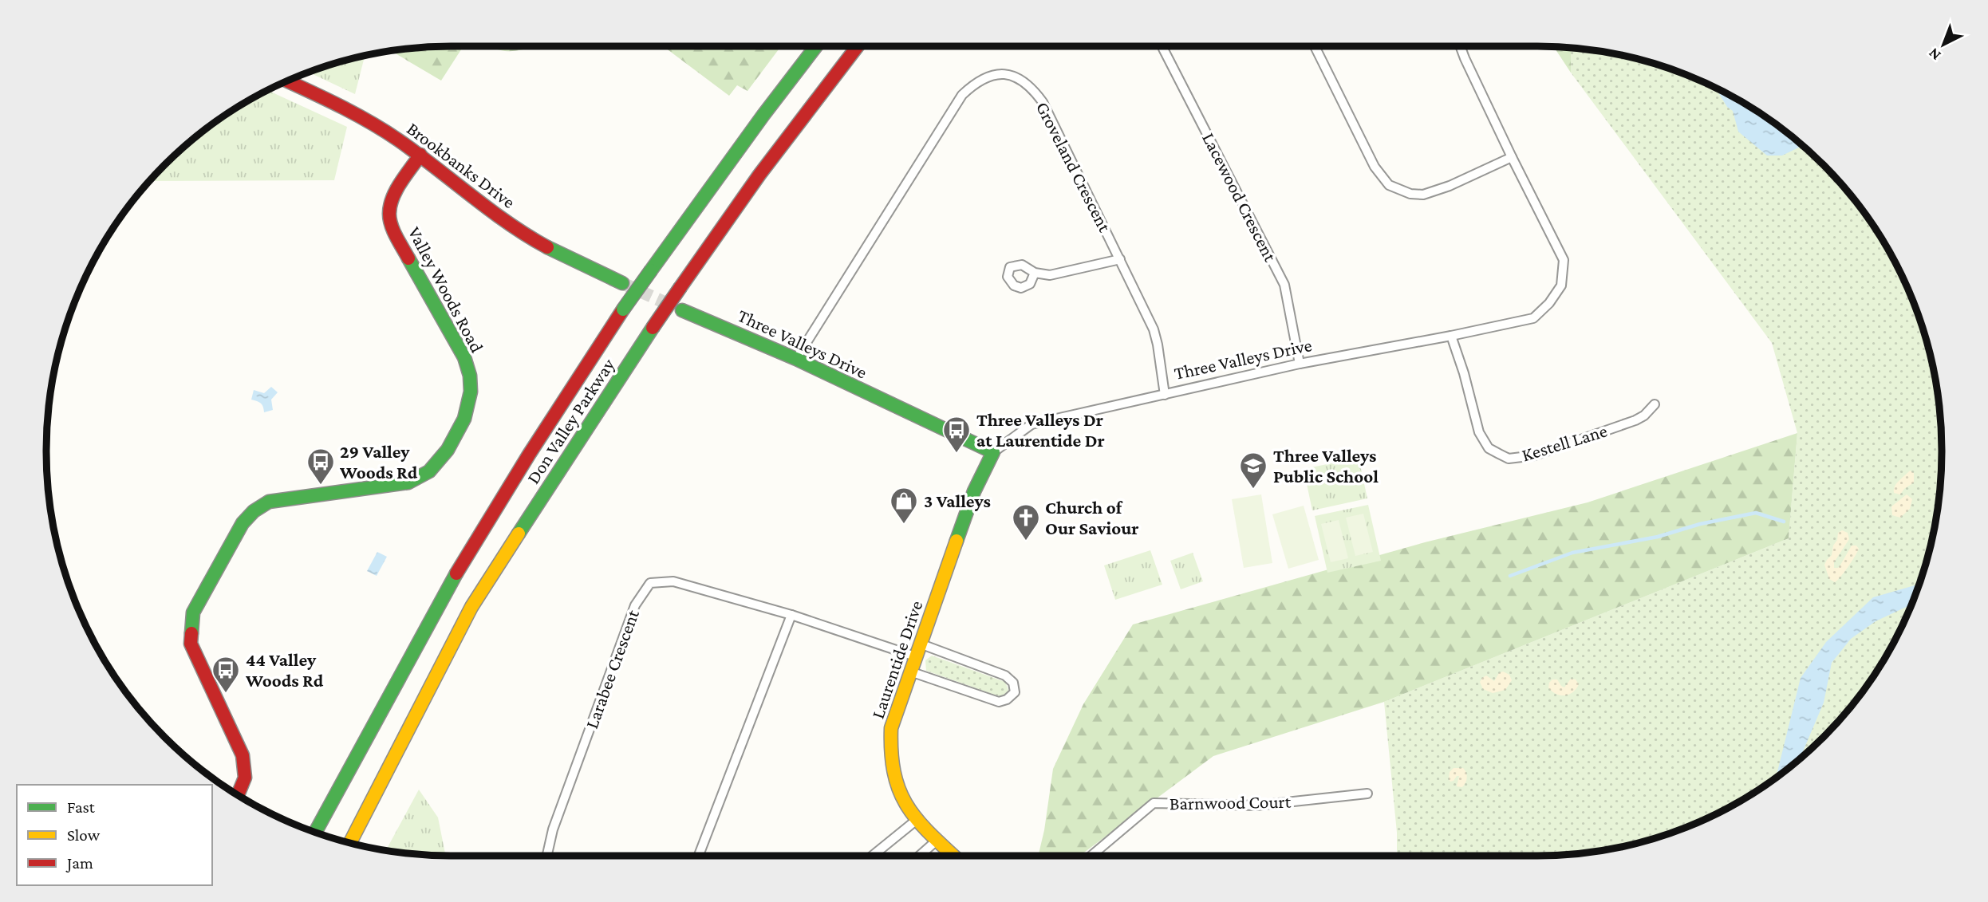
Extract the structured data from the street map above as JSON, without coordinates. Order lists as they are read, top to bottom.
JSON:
{
  "streets": {
    "main road": [
      "Brookbanks Drive",
      "Valley Woods Road",
      "Three Valleys Drive",
      "Don Valley Parkway",
      "Laurentide Drive"
    ],
    "street": [
      "Groveland Crescent",
      "Lacewood Crescent",
      "Kestell Lane",
      "Larabee Crescent",
      "Barnwood Court"
    ]
  },
  "crossings": [
    ["Brookbanks Drive", "Valley Woods Road"],
    ["Groveland Crescent", "Three Valleys Drive"],
    ["Lacewood Crescent", "Three Valleys Drive"],
    ["Three Valleys Drive", "Kestell Lane"],
    ["Three Valleys Drive", "Laurentide Drive"],
    ["Laurentide Drive", "Larabee Crescent"]
  ],
  "places": {
    "bus stop": ["Three Valleys Dr at Laurentide Dr", "29 Valley Woods Rd", "44 Valley Woods Rd"],
    "school or university": ["Three Valleys Public School"],
    "shop": ["3 Valleys"],
    "church": ["Church of Our Saviour"]
  },
  "legend": ["Fast", "Slow", "Jam"],
  "north": "bottom left"
}
